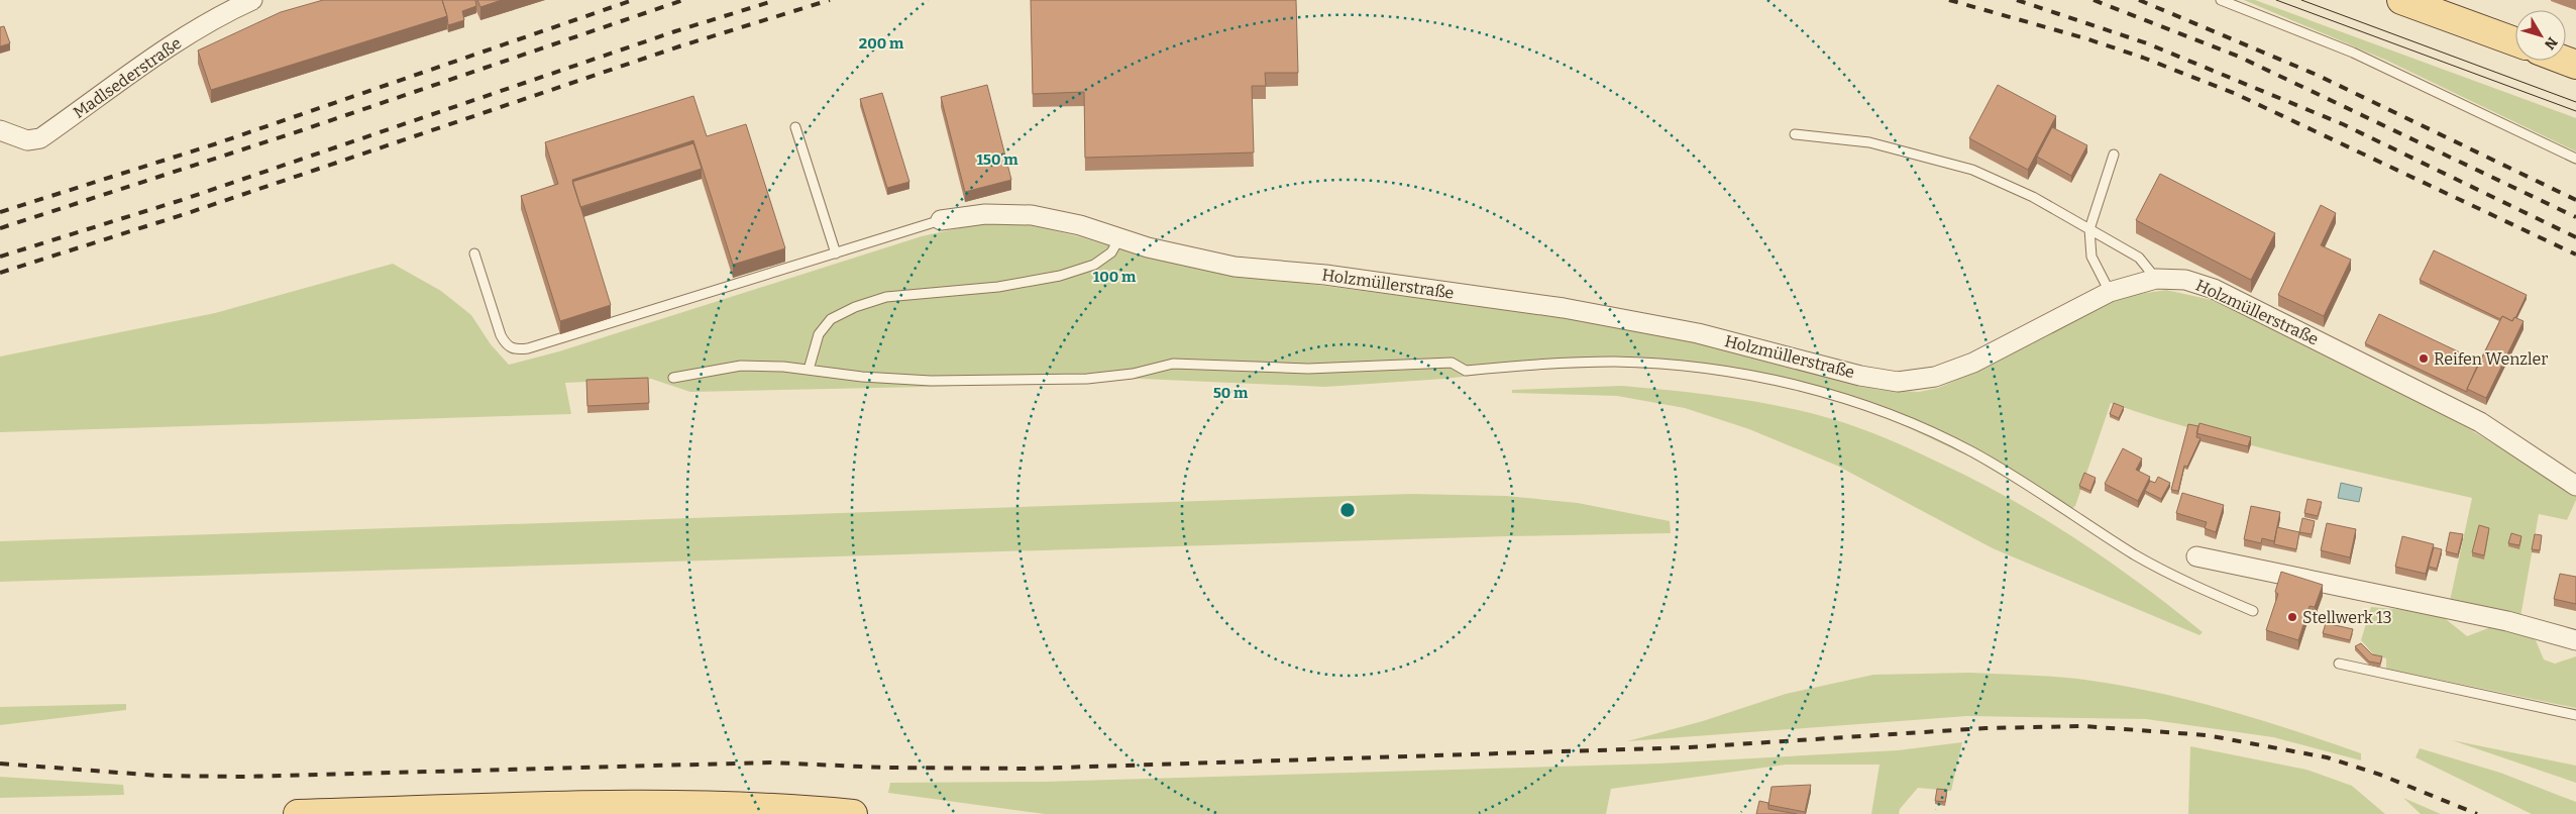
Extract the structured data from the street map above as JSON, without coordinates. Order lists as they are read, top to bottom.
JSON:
{
  "streets": {
    "street": ["Madlsederstraße", "Holzmüllerstraße"]
  },
  "places": ["Reifen Wenzler", "Stellwerk 13"],
  "north": "bottom right",
  "rings": [
    "200 m",
    "150 m",
    "100 m",
    "50 m"
  ]
}
